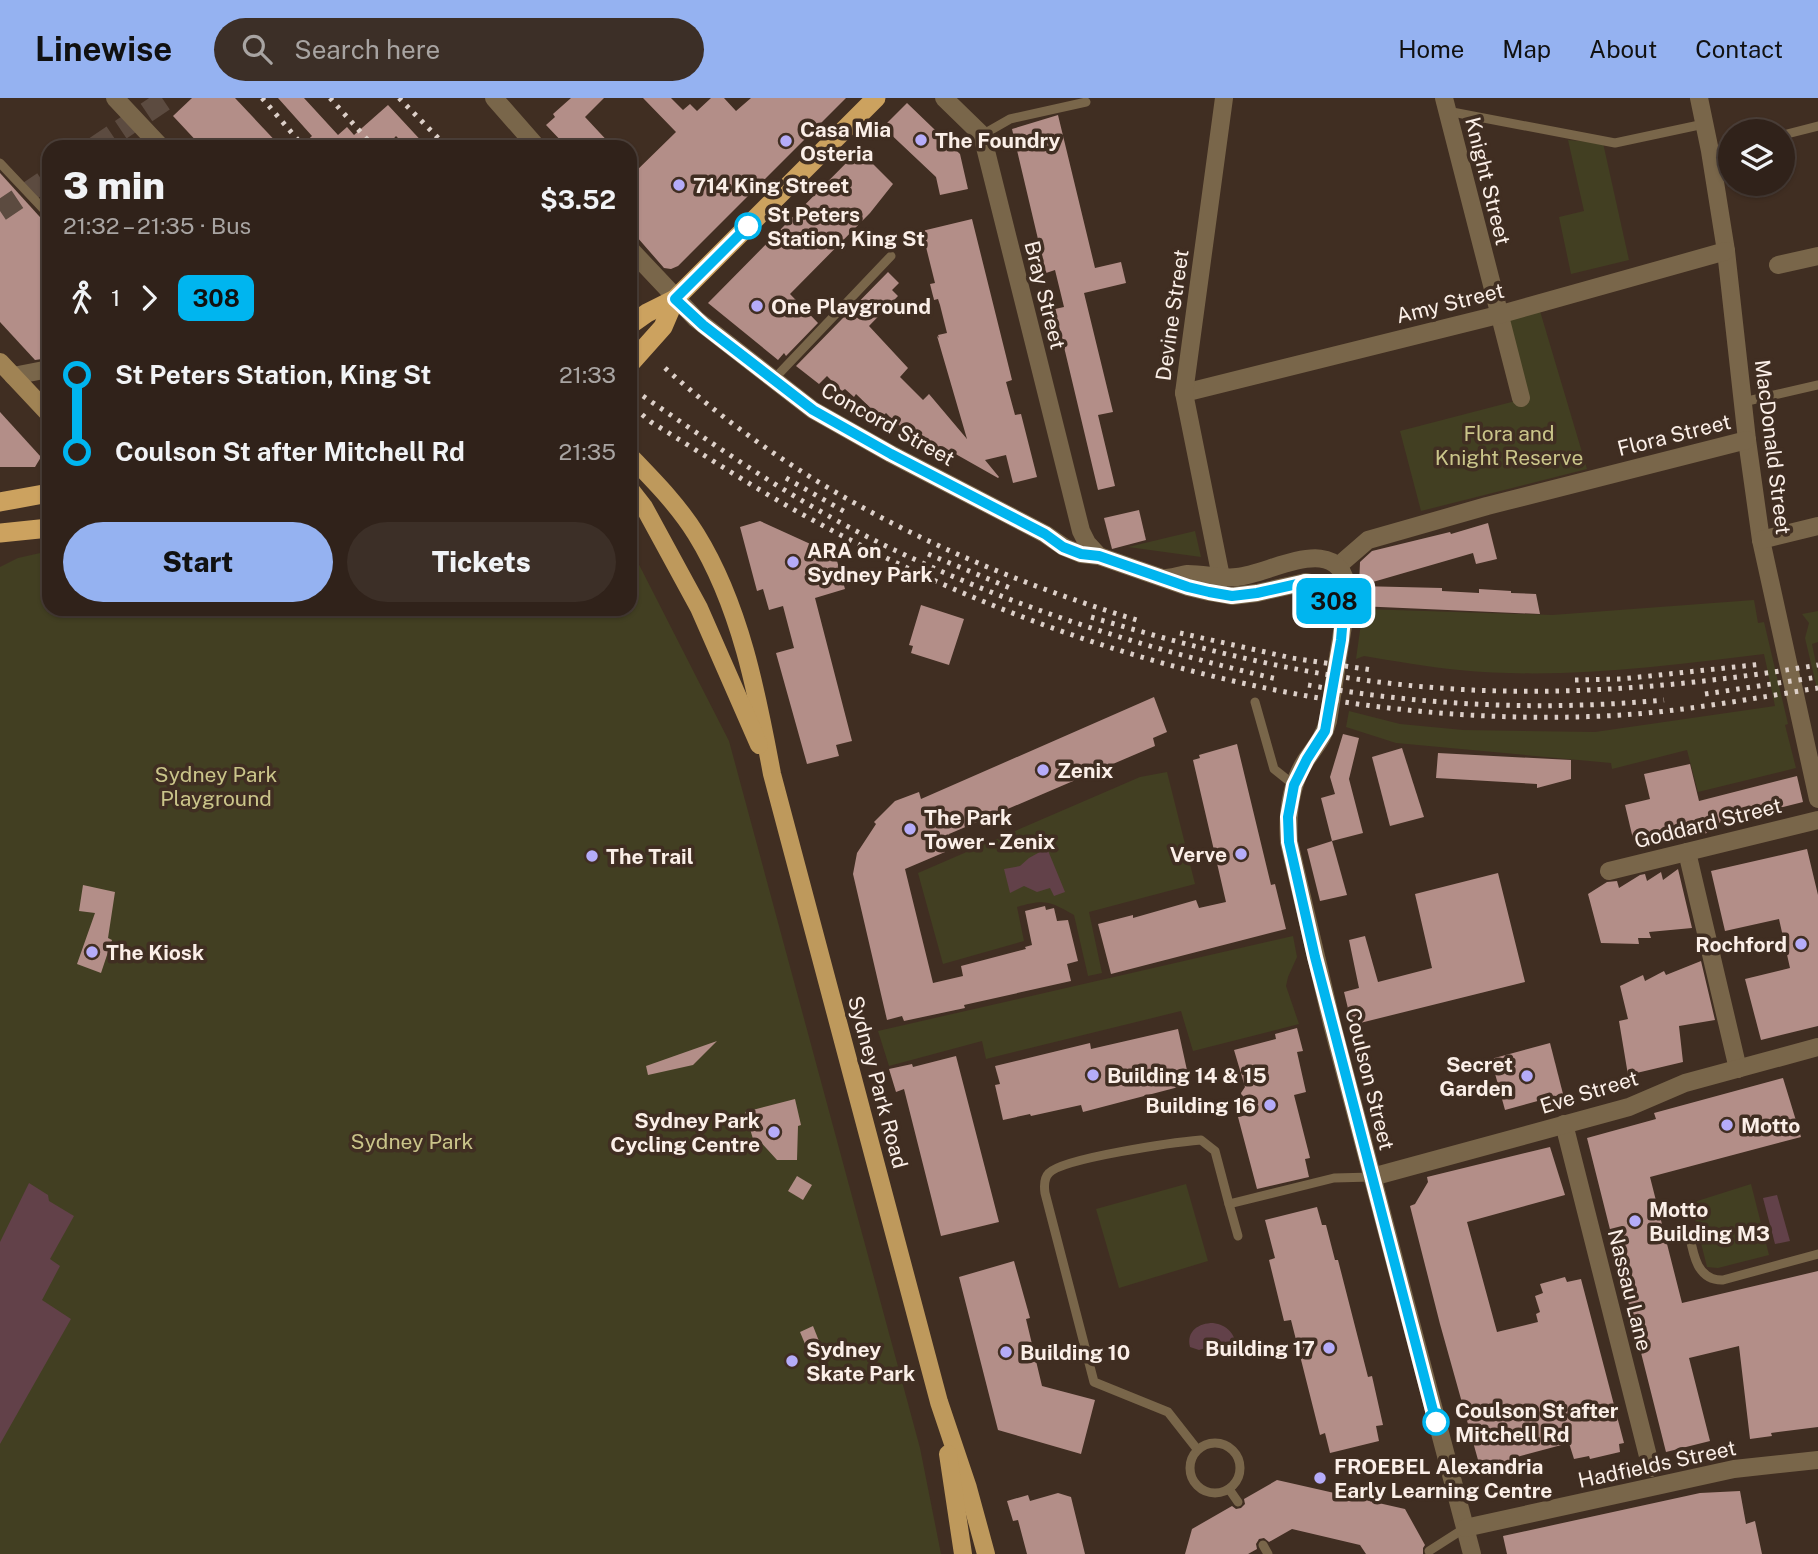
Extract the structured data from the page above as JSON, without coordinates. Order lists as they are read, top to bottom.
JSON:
{
  "streets": {
    "main road": ["Sydney Park Road"],
    "street": [
      "Knight Street",
      "Bray Street",
      "Amy Street",
      "Devine Street",
      "Concord Street",
      "Flora Street",
      "MacDonald Street",
      "Goddard Street",
      "Coulson Street",
      "Eve Street",
      "Nassau Lane",
      "Hadfields Street"
    ]
  },
  "crossings": [
    ["Knight Street", "Amy Street"],
    ["Bray Street", "Concord Street"],
    ["Amy Street", "Devine Street"],
    ["Amy Street", "MacDonald Street"],
    ["Flora Street", "MacDonald Street"],
    ["Flora Street", "Coulson Street"],
    ["Coulson Street", "Eve Street"],
    ["Coulson Street", "Hadfields Street"],
    ["Eve Street", "Nassau Lane"]
  ],
  "parks": ["Flora and Knight Reserve", "Sydney Park Playground", "Sydney Park"],
  "places": [
    "The Foundry",
    "Casa Mia Osteria",
    "714 King Street",
    "St Peters Station, King St",
    "One Playground",
    "ARA on Sydney Park",
    "Zenix",
    "The Park Tower - Zenix",
    "Verve",
    "The Trail",
    "Rochford",
    "The Kiosk",
    "Building 14 & 15",
    "Secret Garden",
    "Building 16",
    "Motto",
    "Sydney Park Cycling Centre",
    "Motto Building M3",
    "Building 17",
    "Building 10",
    "Sydney Skate Park",
    "Coulson St after Mitchell Rd",
    "FROEBEL Alexandria Early Learning Centre"
  ],
  "lines": ["bus line 308"],
  "page": {
    "header": "Linewise",
    "search": "Search here",
    "nav": [
      "Home",
      "Map",
      "About",
      "Contact"
    ],
    "on_map": "308",
    "heading": ["3 min", "21:32 – 21:35 · Bus", "$3.52"],
    "legs": ["1", "308"],
    "list": [
      {
        "name": "St Peters Station, King St",
        "value": "21:33"
      },
      {
        "name": "Coulson St after Mitchell Rd",
        "value": "21:35"
      }
    ],
    "buttons": ["Start", "Tickets"]
  }
}
